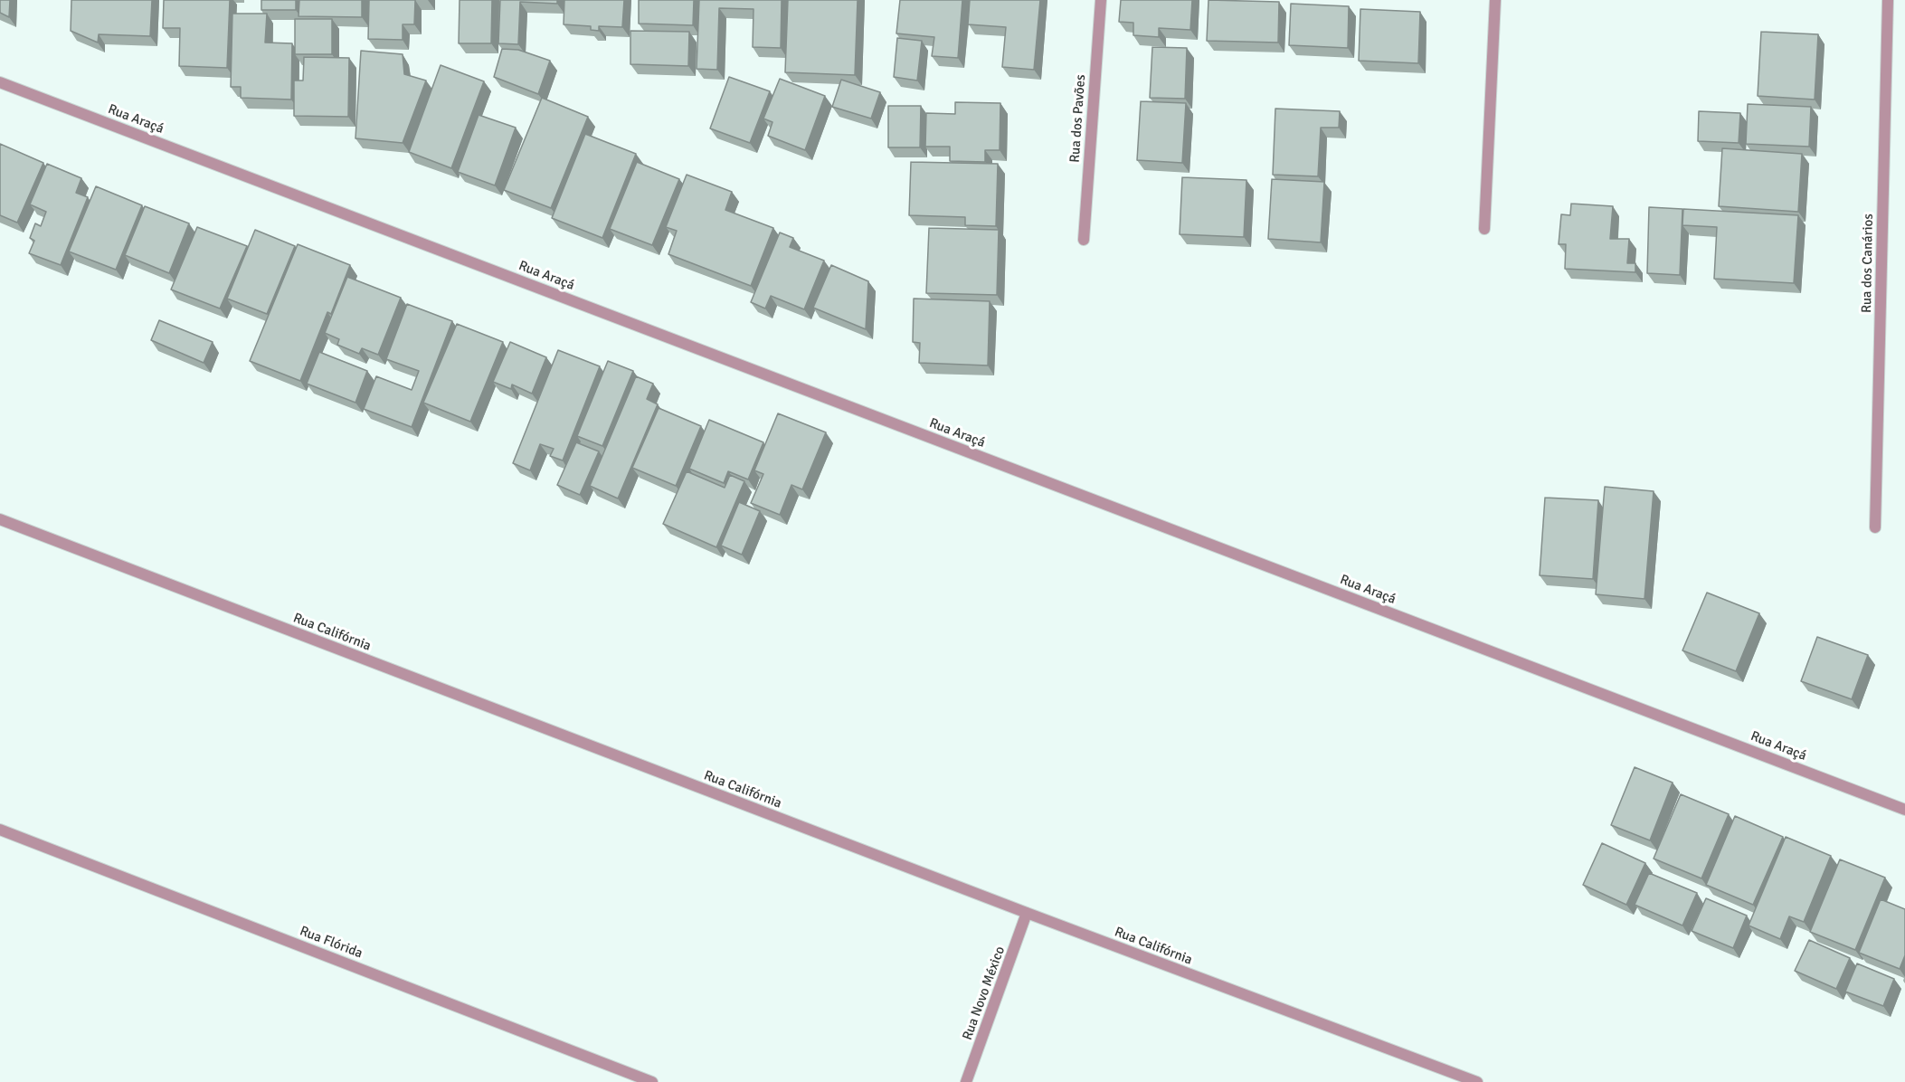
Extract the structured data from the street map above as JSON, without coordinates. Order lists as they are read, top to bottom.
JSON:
{
  "streets": {
    "street": [
      "Rua dos Pavões",
      "Rua Araçá",
      "Rua dos Canários",
      "Rua Califórnia",
      "Rua Flórida",
      "Rua Novo México"
    ]
  },
  "crossings": [
    ["Rua Califórnia", "Rua Novo México"]
  ]
}
